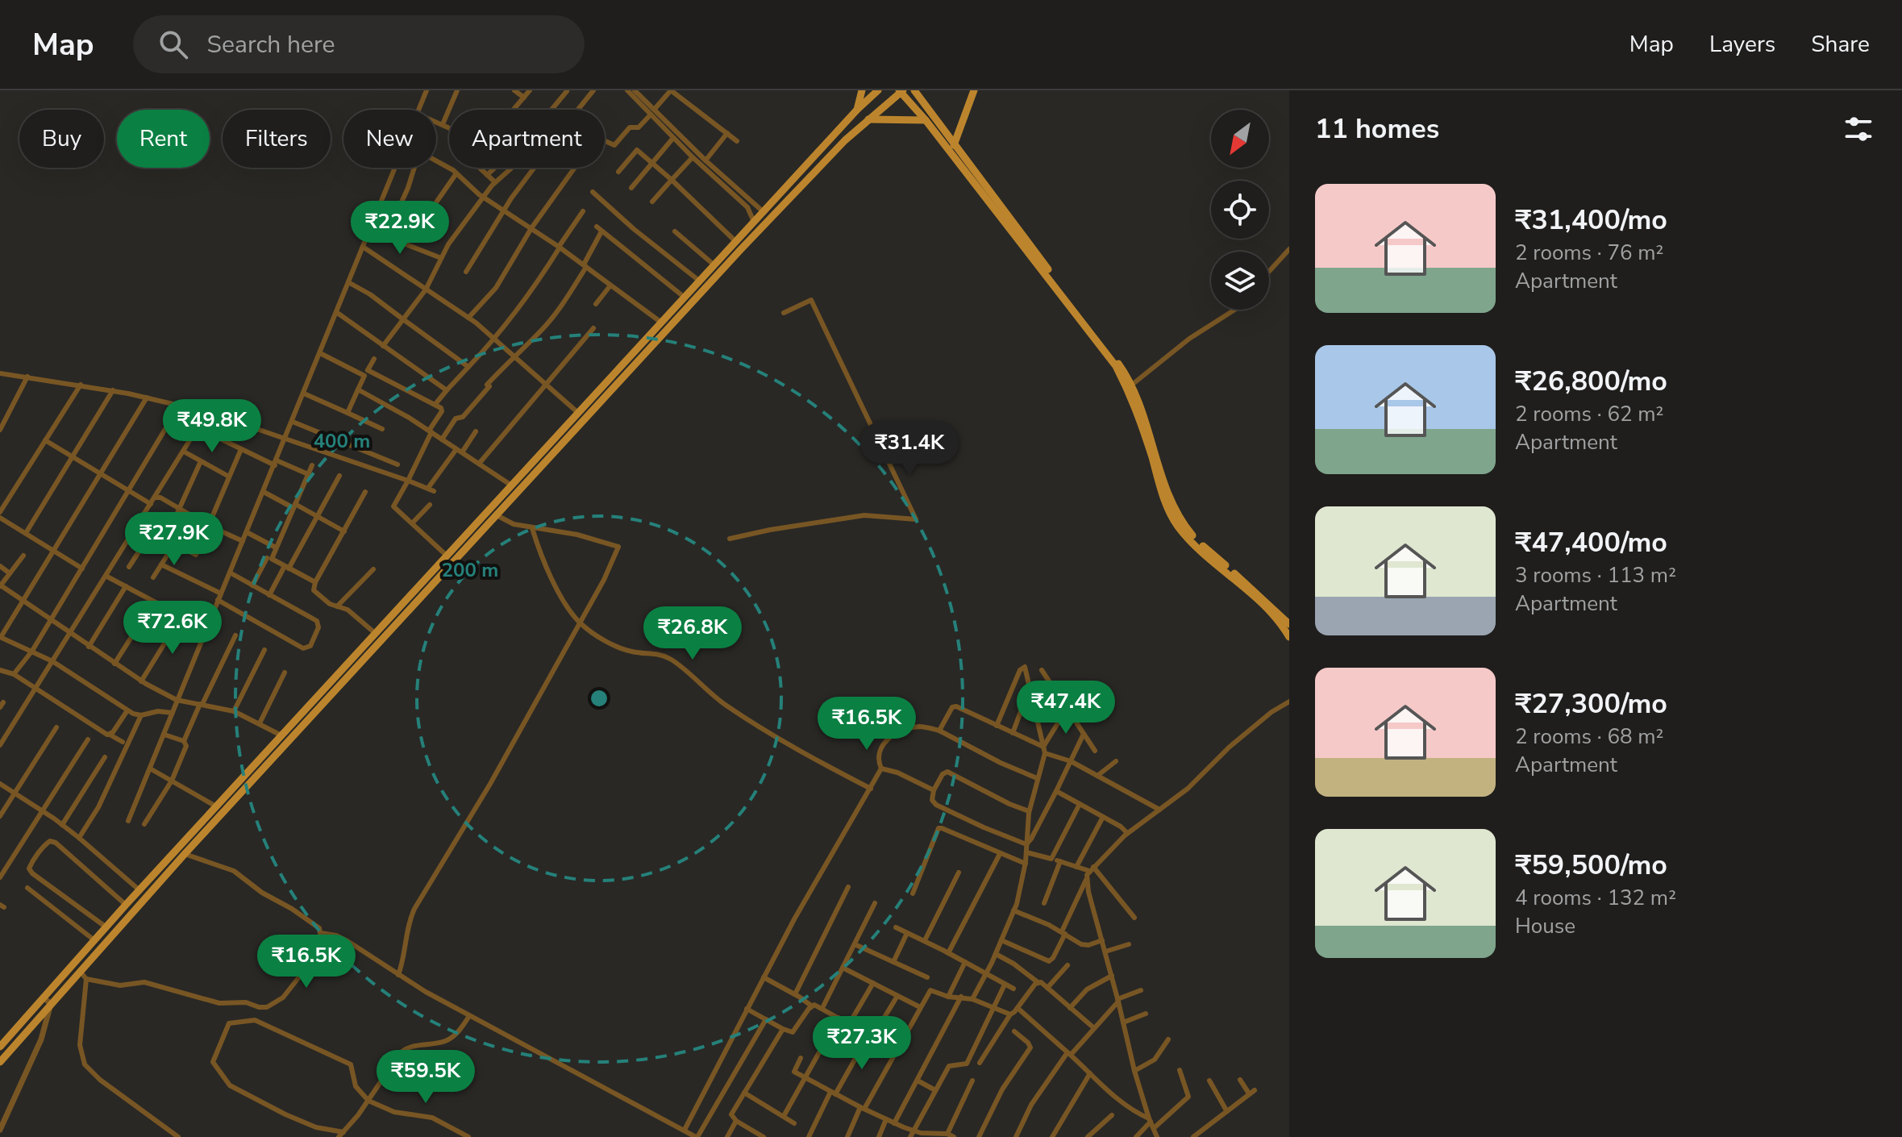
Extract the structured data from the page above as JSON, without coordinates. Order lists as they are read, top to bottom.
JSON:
{
  "north": "bottom left",
  "page": {
    "header": "Map",
    "search": "Search here",
    "nav": ["Map", "Layers", "Share"],
    "heading": "11 homes",
    "chip": [
      "Buy",
      "Rent",
      "Filters",
      "New",
      "Apartment"
    ],
    "list": [
      {
        "name": "₹31,400/mo",
        "note": "2 rooms · 76 m² · Apartment"
      },
      {
        "name": "₹26,800/mo",
        "note": "2 rooms · 62 m² · Apartment"
      },
      {
        "name": "₹47,400/mo",
        "note": "3 rooms · 113 m² · Apartment"
      },
      {
        "name": "₹27,300/mo",
        "note": "2 rooms · 68 m² · Apartment"
      },
      {
        "name": "₹59,500/mo",
        "note": "4 rooms · 132 m² · House"
      }
    ],
    "price": [
      "₹22.9K",
      "₹49.8K",
      "₹31.4K",
      "₹27.9K",
      "₹72.6K",
      "₹26.8K",
      "₹47.4K",
      "₹16.5K",
      "₹16.5K",
      "₹27.3K",
      "₹59.5K"
    ]
  },
  "rings": ["400 m", "200 m"]
}
